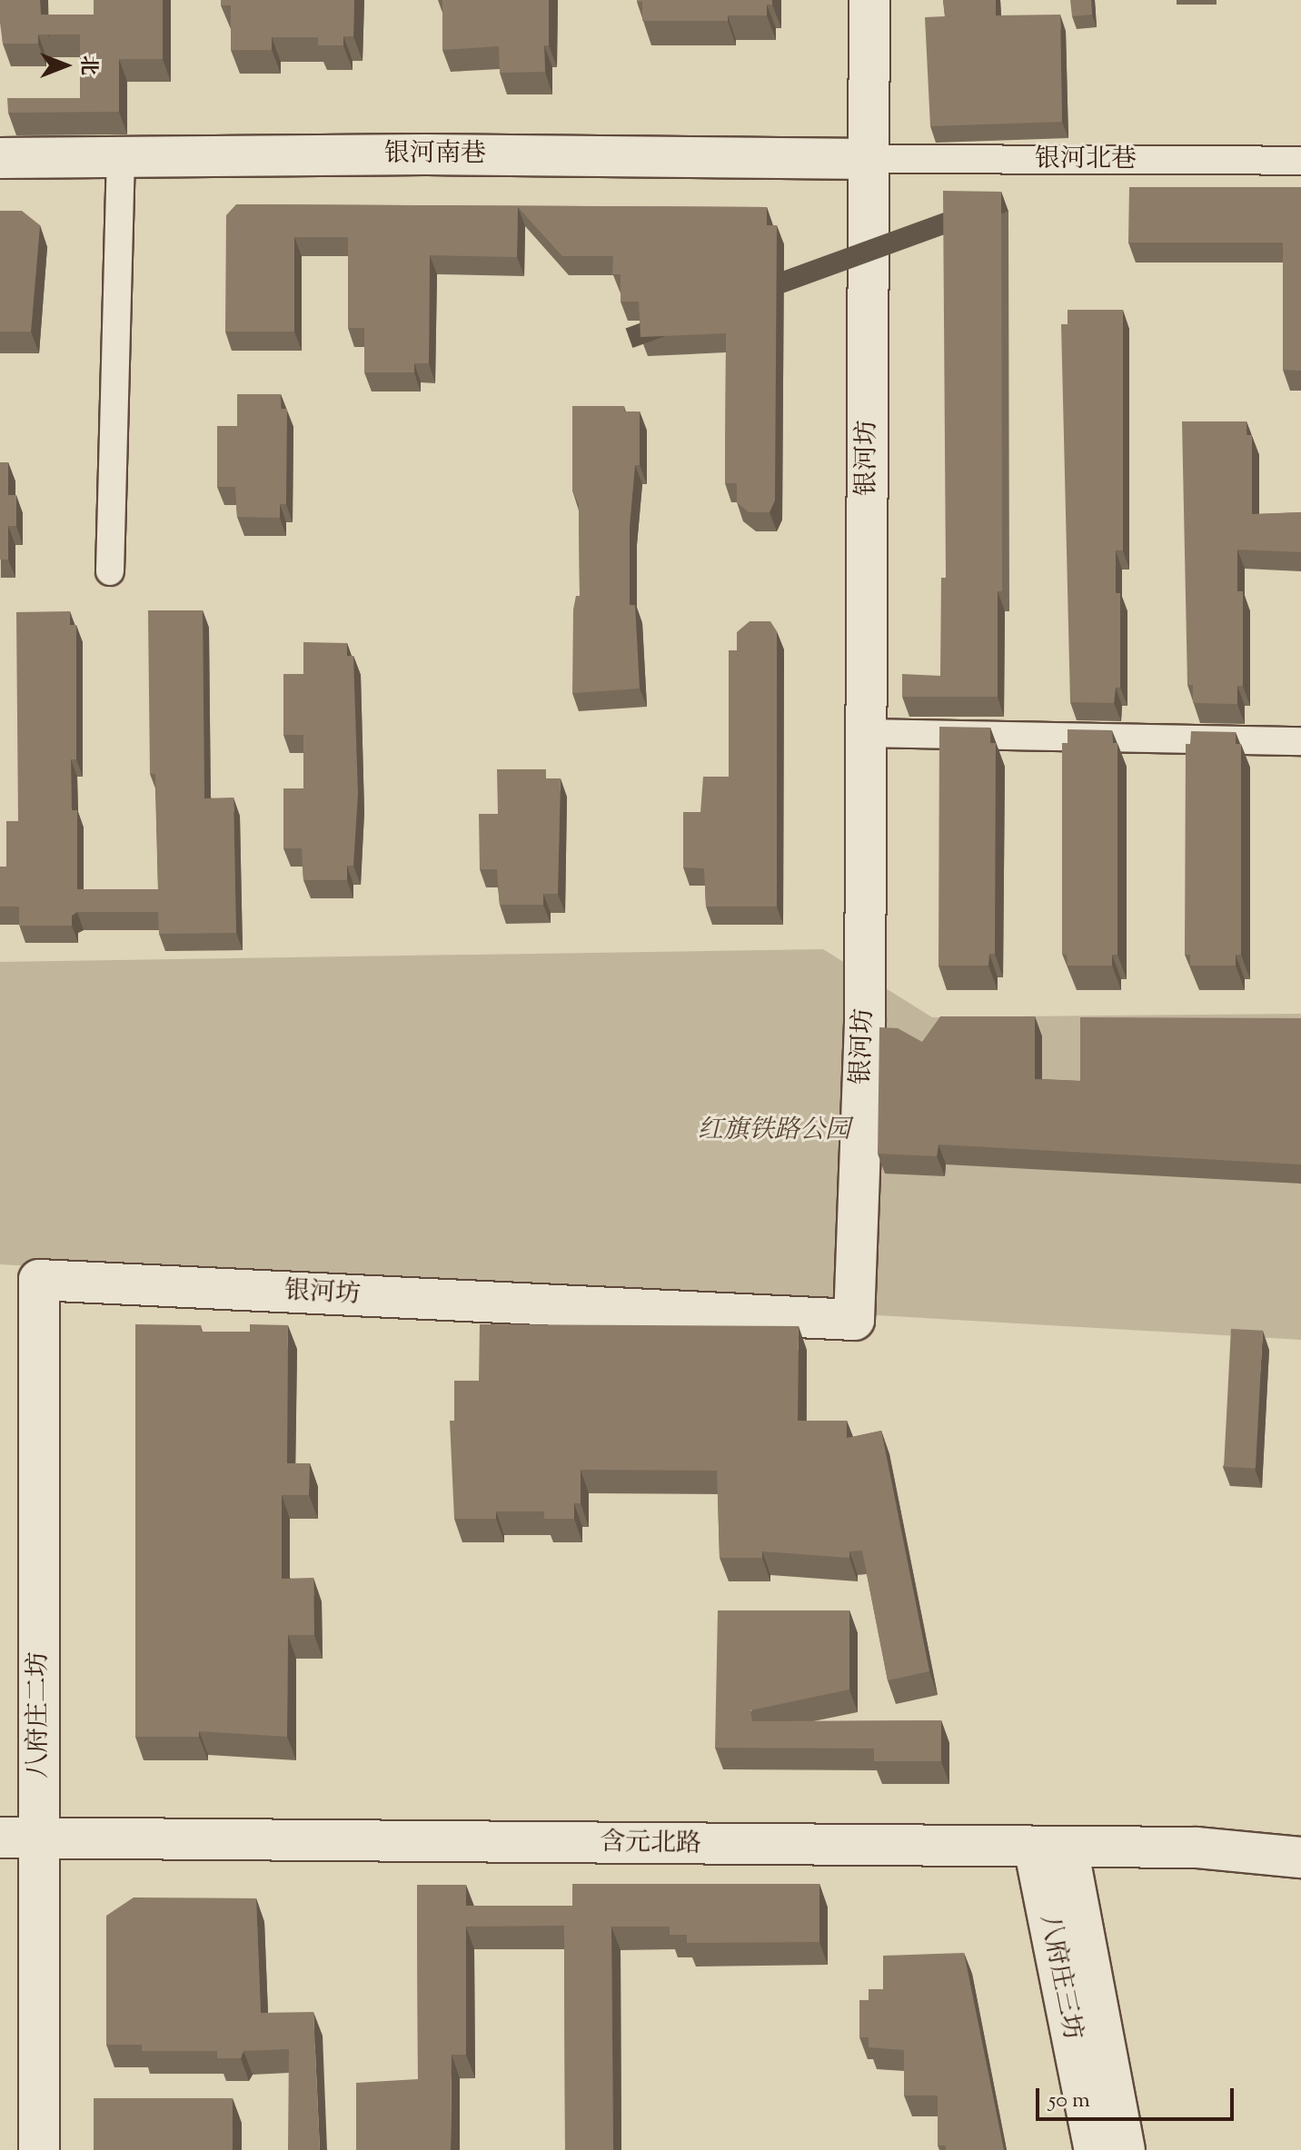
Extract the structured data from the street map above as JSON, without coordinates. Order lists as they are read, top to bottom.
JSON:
{
  "streets": {
    "street": [
      "银河南巷",
      "银河北巷",
      "银河坊",
      "八府庄二坊",
      "含元北路",
      "八府庄三坊"
    ]
  },
  "crossings": [
    ["银河南巷", "银河北巷"],
    ["银河南巷", "银河坊"],
    ["银河北巷", "银河坊"],
    ["银河坊", "八府庄二坊"],
    ["八府庄二坊", "含元北路"],
    ["含元北路", "八府庄三坊"]
  ],
  "parks": ["红旗铁路公园"],
  "scale_bar": "50 m",
  "north": "right"
}
